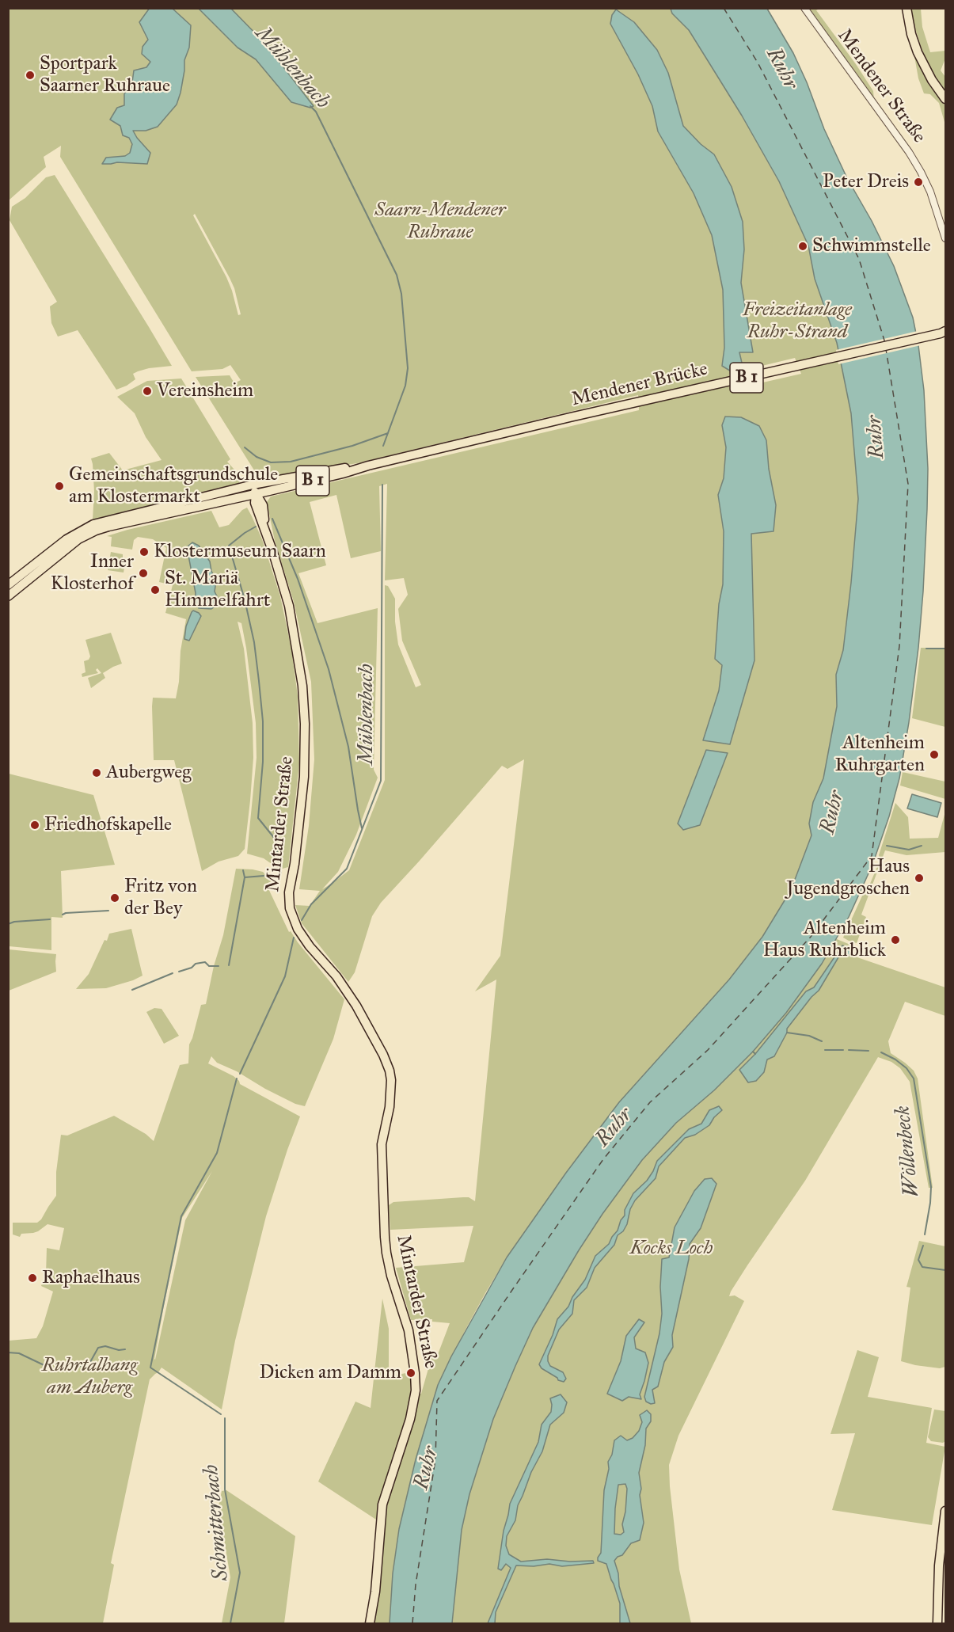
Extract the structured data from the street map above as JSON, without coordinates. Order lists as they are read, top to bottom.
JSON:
{
  "streets": {
    "main road": ["B 1", "Mendener Brücke", "Mintarder Straße"],
    "street": ["Mendener Straße"]
  },
  "crossings": [
    ["B 1", "Mendener Brücke"],
    ["B 1", "Mintarder Straße"],
    ["Mendener Brücke", "Mintarder Straße"]
  ],
  "water": [
    "Mühlenbach",
    "Ruhr",
    "Wöllenbeck",
    "Schmitterbach"
  ],
  "parks": [
    "Saarn-Mendener Ruhraue",
    "Freizeitanlage Ruhr-Strand",
    "Kocks Loch",
    "Ruhrtalhang am Auberg"
  ],
  "places": [
    "Sportpark Saarner Ruhraue",
    "Peter Dreis",
    "Schwimmstelle",
    "Vereinsheim",
    "Gemeinschaftsgrundschule am Klostermarkt",
    "Klostermuseum Saarn",
    "Inner Klosterhof",
    "St. Mariä Himmelfahrt",
    "Altenheim Ruhrgarten",
    "Aubergweg",
    "Friedhofskapelle",
    "Haus Jugendgroschen",
    "Fritz von der Bey",
    "Altenheim Haus Ruhrblick",
    "Raphaelhaus",
    "Dicken am Damm"
  ]
}
